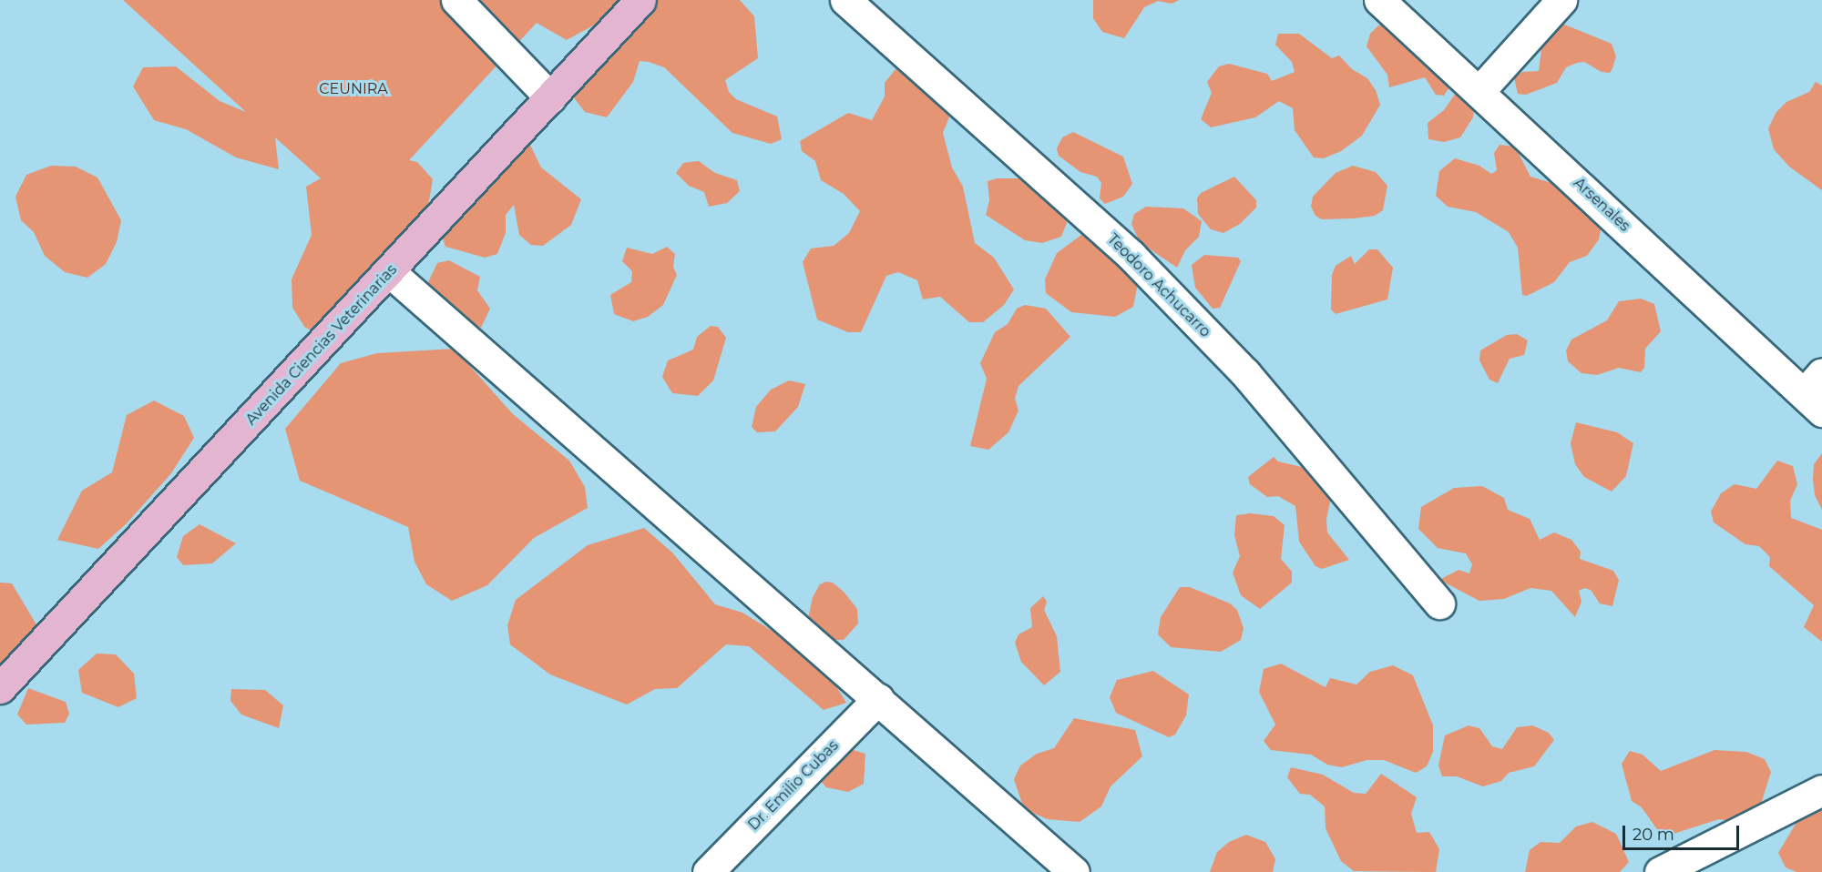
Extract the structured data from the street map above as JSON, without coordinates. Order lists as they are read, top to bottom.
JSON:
{
  "streets": {
    "main road": ["Avenida Ciencias Veterinarias"],
    "street": ["Arsenales", "Teodoro Achucarro", "Dr. Emilio Cubas"]
  },
  "parks": ["CEUNIRA"],
  "scale_bar": "20 m"
}
